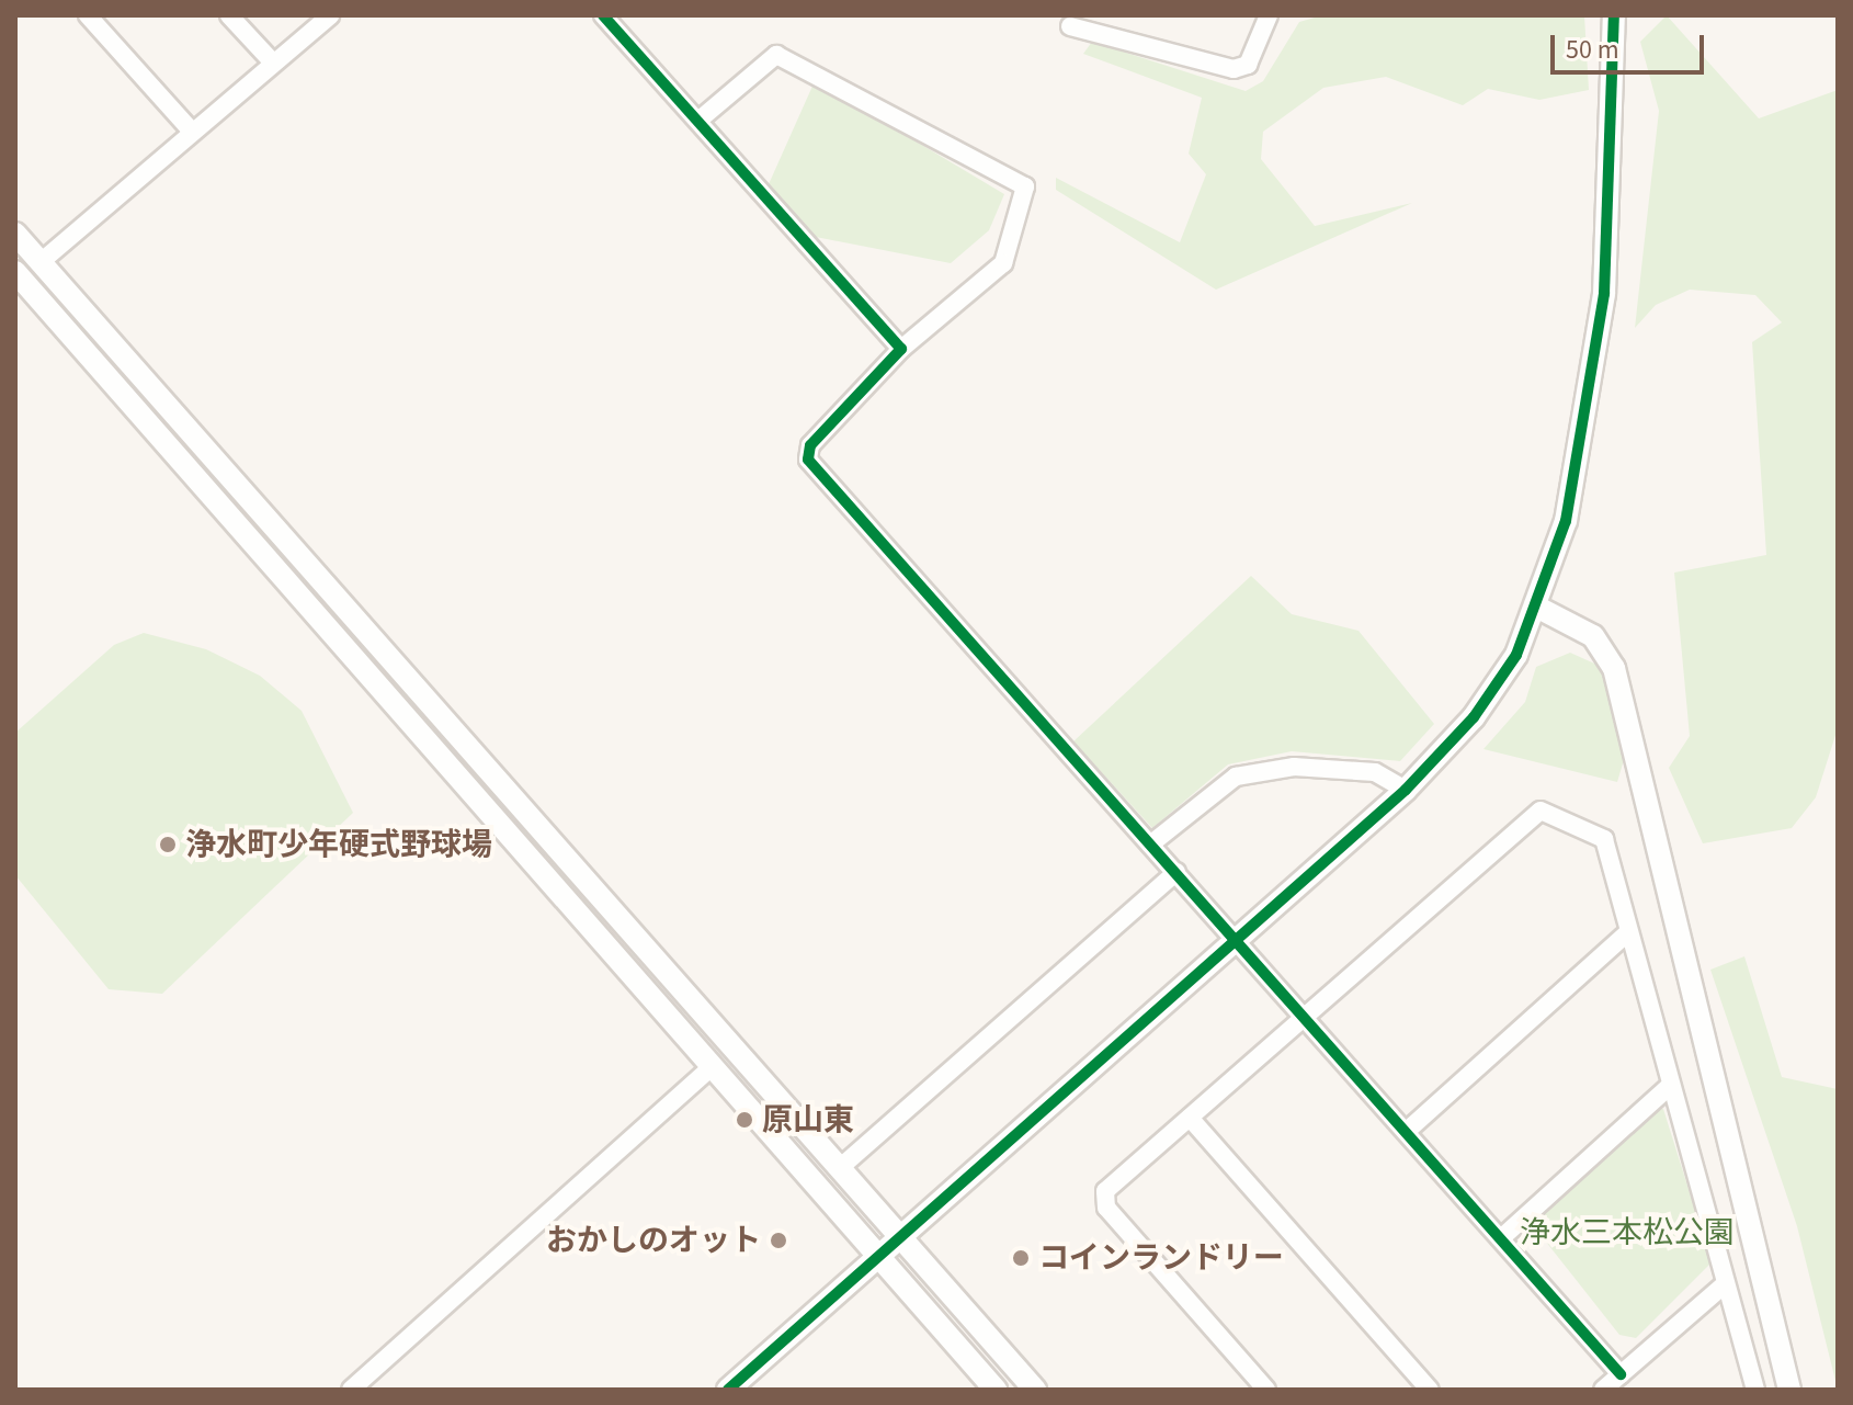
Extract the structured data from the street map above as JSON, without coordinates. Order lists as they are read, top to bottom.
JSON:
{
  "parks": ["浄水三本松公園"],
  "places": [
    "浄水町少年硬式野球場",
    "原山東",
    "おかしのオット",
    "コインランドリー"
  ],
  "scale_bar": "50 m"
}
